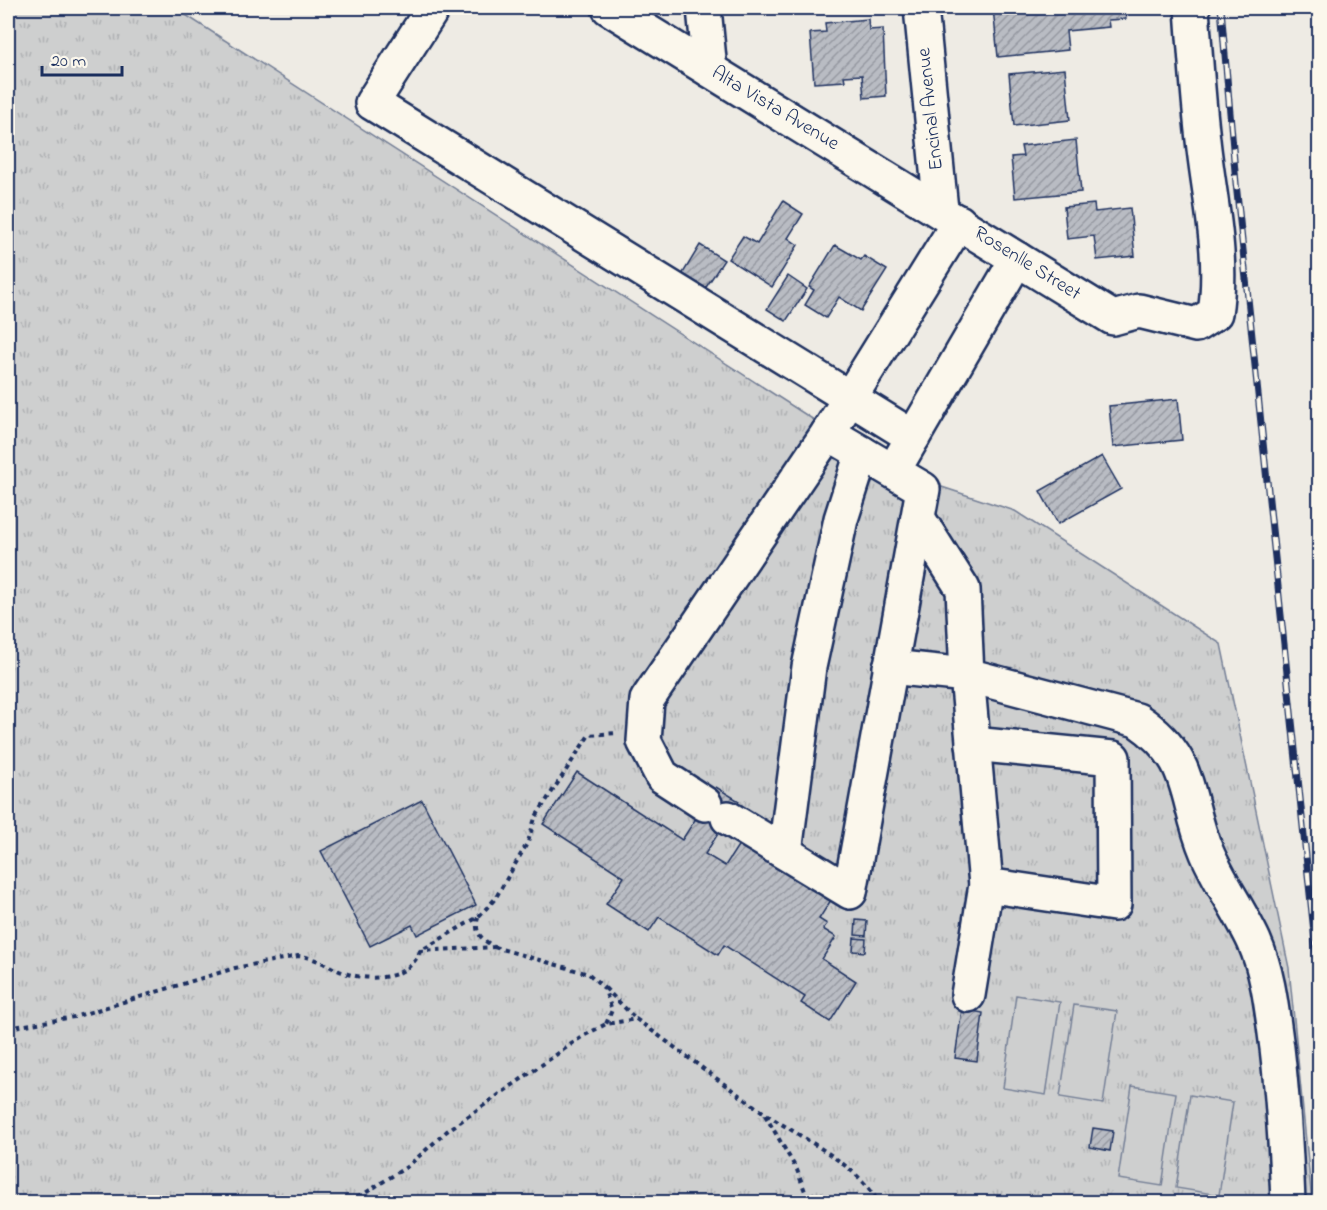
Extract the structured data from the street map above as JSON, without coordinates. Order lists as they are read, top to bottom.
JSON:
{
  "streets": {
    "street": ["Alta Vista Avenue", "Encinal Avenue", "Rosenlle Street"]
  },
  "crossings": [
    ["Alta Vista Avenue", "Encinal Avenue"],
    ["Alta Vista Avenue", "Rosenlle Street"],
    ["Encinal Avenue", "Rosenlle Street"]
  ],
  "scale_bar": "20 m"
}
